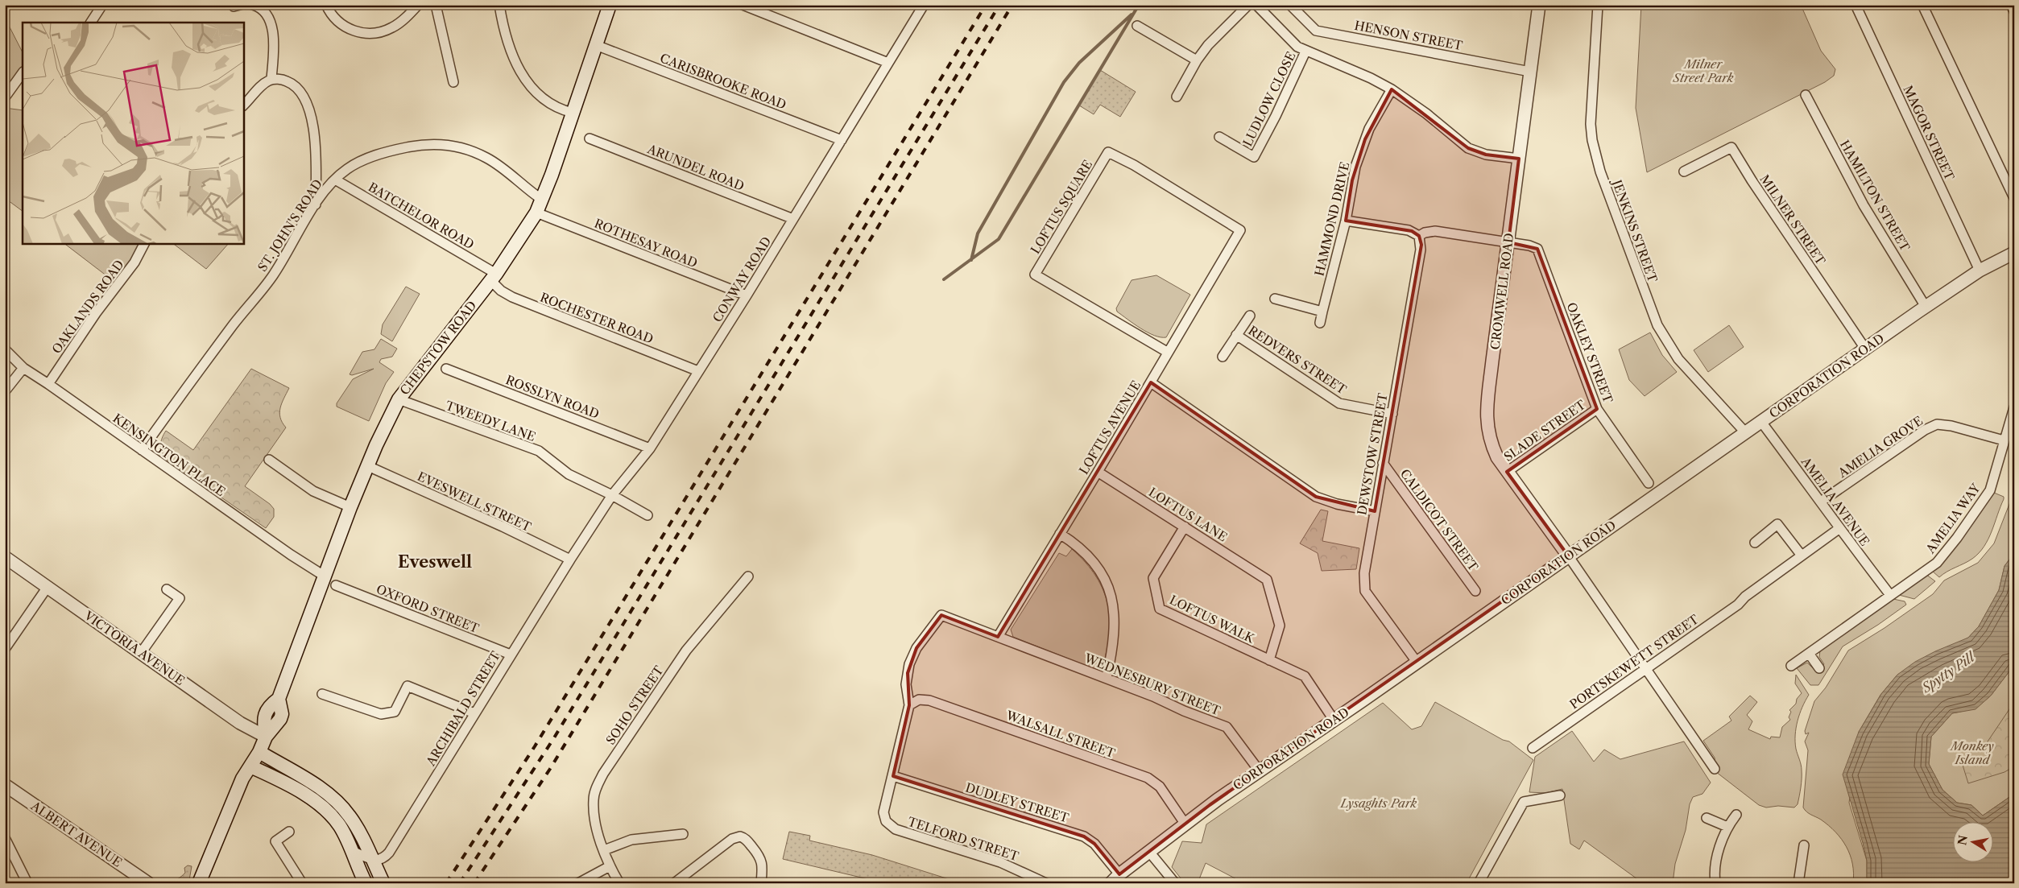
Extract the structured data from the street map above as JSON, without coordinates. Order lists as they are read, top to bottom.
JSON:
{
  "streets": {
    "main road": ["CHEPSTOW ROAD"],
    "street": [
      "HENSON STREET",
      "CARISBROOKE ROAD",
      "LUDLOW CLOSE",
      "MAGOR STREET",
      "ARUNDEL ROAD",
      "HAMILTON STREET",
      "LOFTUS SQUARE",
      "BATCHELOR ROAD",
      "HAMMOND DRIVE",
      "MILNER STREET",
      "ST. JOHN'S ROAD",
      "JENKINS STREET",
      "ROTHESAY ROAD",
      "CONWAY ROAD",
      "CROMWELL ROAD",
      "OAKLANDS ROAD",
      "ROCHESTER ROAD",
      "OAKLEY STREET",
      "REDVERS STREET",
      "CORPORATION ROAD",
      "ROSSLYN ROAD",
      "TWEEDY LANE",
      "LOFTUS AVENUE",
      "SLADE STREET",
      "AMELIA GROVE",
      "DEWSTOW STREET",
      "KENSINGTON PLACE",
      "EVESWELL STREET",
      "AMELIA AVENUE",
      "LOFTUS LANE",
      "AMELIA WAY",
      "CALDICOT STREET",
      "OXFORD STREET",
      "LOFTUS WALK",
      "VICTORIA AVENUE",
      "PORTSKEWETT STREET",
      "WEDNESBURY STREET",
      "SOHO STREET",
      "ARCHIBALD STREET",
      "WALSALL STREET",
      "DUDLEY STREET",
      "ALBERT AVENUE",
      "TELFORD STREET"
    ]
  },
  "crossings": [
    ["HENSON STREET", "CROMWELL ROAD"],
    ["CARISBROOKE ROAD", "CONWAY ROAD"],
    ["CARISBROOKE ROAD", "CHEPSTOW ROAD"],
    ["MAGOR STREET", "CORPORATION ROAD"],
    ["ARUNDEL ROAD", "CONWAY ROAD"],
    ["HAMILTON STREET", "CORPORATION ROAD"],
    ["LOFTUS SQUARE", "LOFTUS AVENUE"],
    ["BATCHELOR ROAD", "ST. JOHN'S ROAD"],
    ["BATCHELOR ROAD", "ROCHESTER ROAD"],
    ["BATCHELOR ROAD", "CHEPSTOW ROAD"],
    ["MILNER STREET", "CORPORATION ROAD"],
    ["ST. JOHN'S ROAD", "CHEPSTOW ROAD"],
    ["ST. JOHN'S ROAD", "KENSINGTON PLACE"],
    ["JENKINS STREET", "CORPORATION ROAD"],
    ["ROTHESAY ROAD", "CONWAY ROAD"],
    ["ROTHESAY ROAD", "CHEPSTOW ROAD"],
    ["CONWAY ROAD", "ROCHESTER ROAD"],
    ["CONWAY ROAD", "ROSSLYN ROAD"],
    ["CONWAY ROAD", "TWEEDY LANE"],
    ["CONWAY ROAD", "EVESWELL STREET"],
    ["CONWAY ROAD", "ARCHIBALD STREET"],
    ["CROMWELL ROAD", "OAKLEY STREET"],
    ["CROMWELL ROAD", "CORPORATION ROAD"],
    ["CROMWELL ROAD", "SLADE STREET"],
    ["OAKLANDS ROAD", "KENSINGTON PLACE"],
    ["ROCHESTER ROAD", "CHEPSTOW ROAD"],
    ["CHEPSTOW ROAD", "TWEEDY LANE"],
    ["CHEPSTOW ROAD", "KENSINGTON PLACE"],
    ["CHEPSTOW ROAD", "EVESWELL STREET"],
    ["CHEPSTOW ROAD", "VICTORIA AVENUE"],
    ["OAKLEY STREET", "SLADE STREET"],
    ["REDVERS STREET", "DEWSTOW STREET"],
    ["CORPORATION ROAD", "DEWSTOW STREET"],
    ["CORPORATION ROAD", "AMELIA AVENUE"],
    ["CORPORATION ROAD", "WEDNESBURY STREET"],
    ["CORPORATION ROAD", "WALSALL STREET"],
    ["CORPORATION ROAD", "DUDLEY STREET"],
    ["LOFTUS AVENUE", "LOFTUS LANE"],
    ["LOFTUS AVENUE", "WEDNESBURY STREET"],
    ["LOFTUS AVENUE", "TELFORD STREET"],
    ["AMELIA GROVE", "AMELIA AVENUE"],
    ["AMELIA GROVE", "AMELIA WAY"],
    ["DEWSTOW STREET", "CALDICOT STREET"],
    ["EVESWELL STREET", "ARCHIBALD STREET"],
    ["AMELIA AVENUE", "AMELIA WAY"],
    ["AMELIA AVENUE", "PORTSKEWETT STREET"],
    ["LOFTUS LANE", "LOFTUS WALK"],
    ["OXFORD STREET", "ARCHIBALD STREET"],
    ["WEDNESBURY STREET", "TELFORD STREET"],
    ["WALSALL STREET", "TELFORD STREET"],
    ["DUDLEY STREET", "TELFORD STREET"]
  ],
  "districts": ["Eveswell"],
  "water": ["Spytty Pill"],
  "parks": ["Milner Street Park", "Monkey Island", "Lysaghts Park"],
  "north": "left"
}
